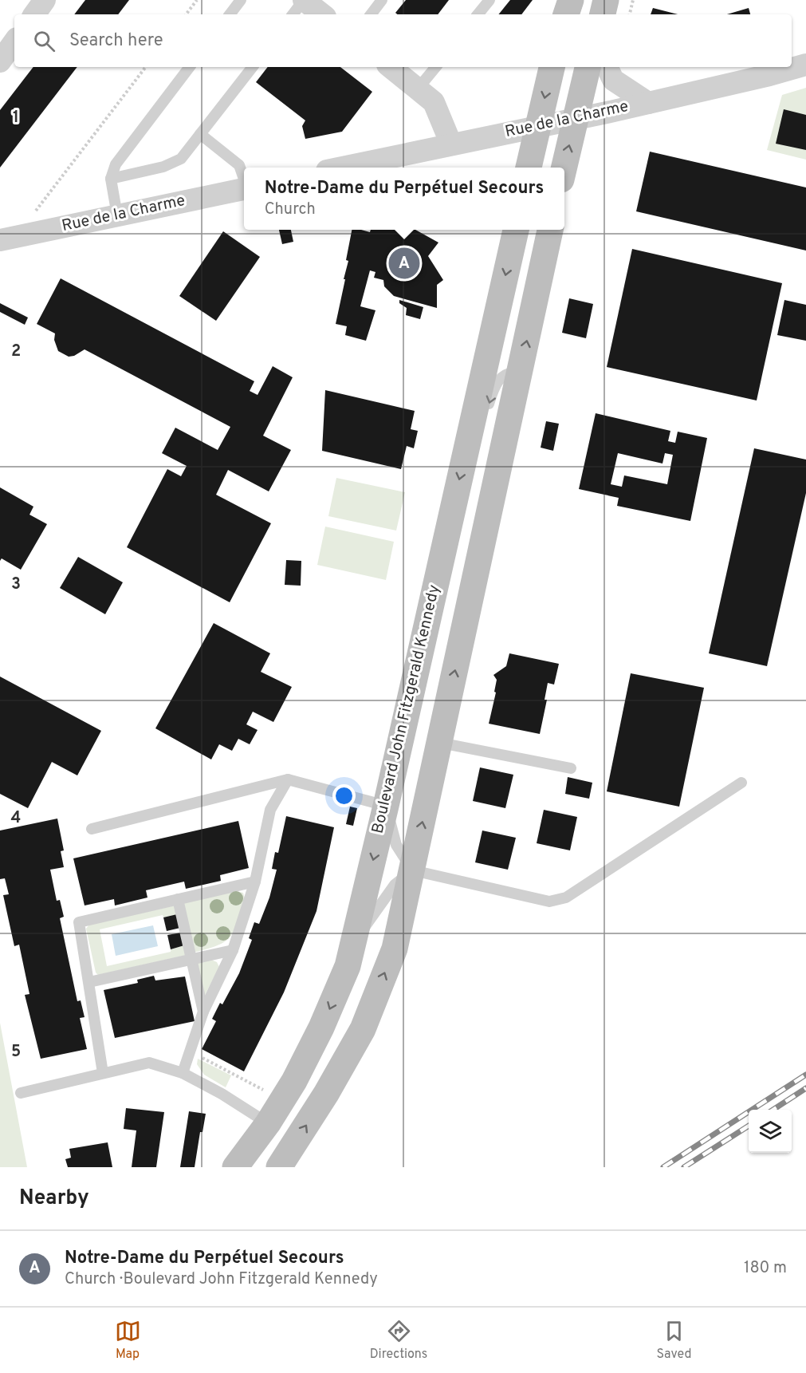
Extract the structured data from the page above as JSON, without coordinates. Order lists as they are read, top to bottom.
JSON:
{
  "streets": {
    "main road": ["Boulevard John Fitzgerald Kennedy"],
    "street": ["Rue de la Charme"]
  },
  "page": {
    "search": "Search here",
    "popup": ["Notre-Dame du Perpétuel Secours", "Church"],
    "pins": "A",
    "heading": "Nearby",
    "list": [
      {
        "mark": "A",
        "name": "Notre-Dame du Perpétuel Secours",
        "note": "Church · Boulevard John Fitzgerald Kennedy",
        "value": "180 m"
      }
    ],
    "nav": ["Map", "Directions", "Saved"]
  },
  "grid": {
    "rows": [
      "1",
      "2",
      "3",
      "4",
      "5"
    ]
  }
}
